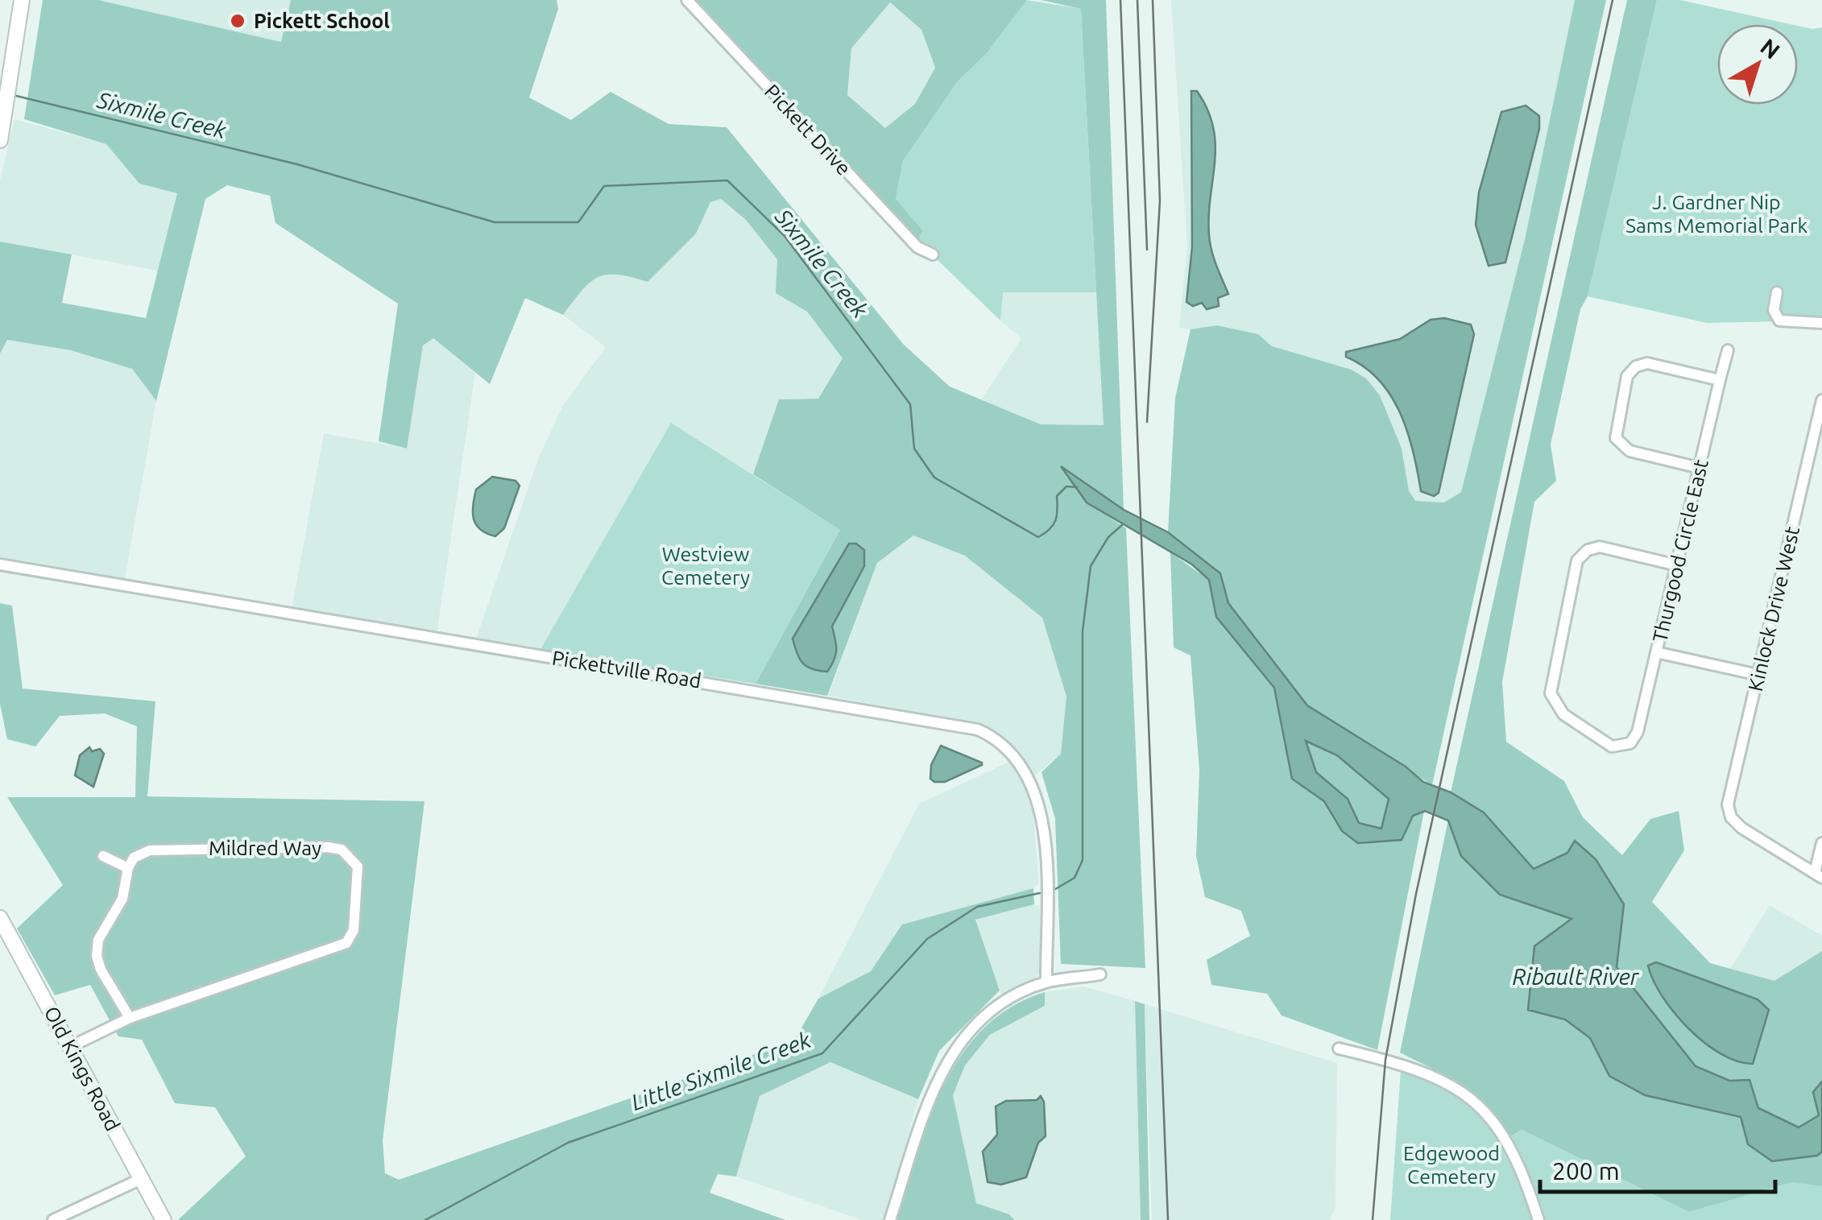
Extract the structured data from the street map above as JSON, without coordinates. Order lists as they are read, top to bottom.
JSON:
{
  "streets": {
    "main road": ["Old Kings Road"],
    "street": [
      "Pickett Drive",
      "Thurgood Circle East",
      "Kinlock Drive West",
      "Pickettville Road",
      "Mildred Way"
    ]
  },
  "crossings": [
    ["Mildred Way", "Old Kings Road"]
  ],
  "water": ["Sixmile Creek", "Ribault River", "Little Sixmile Creek"],
  "parks": ["J. Gardner Nip Sams Memorial Park", "Westview Cemetery", "Edgewood Cemetery"],
  "places": ["Pickett School"],
  "scale_bar": "200 m",
  "north": "top right"
}
